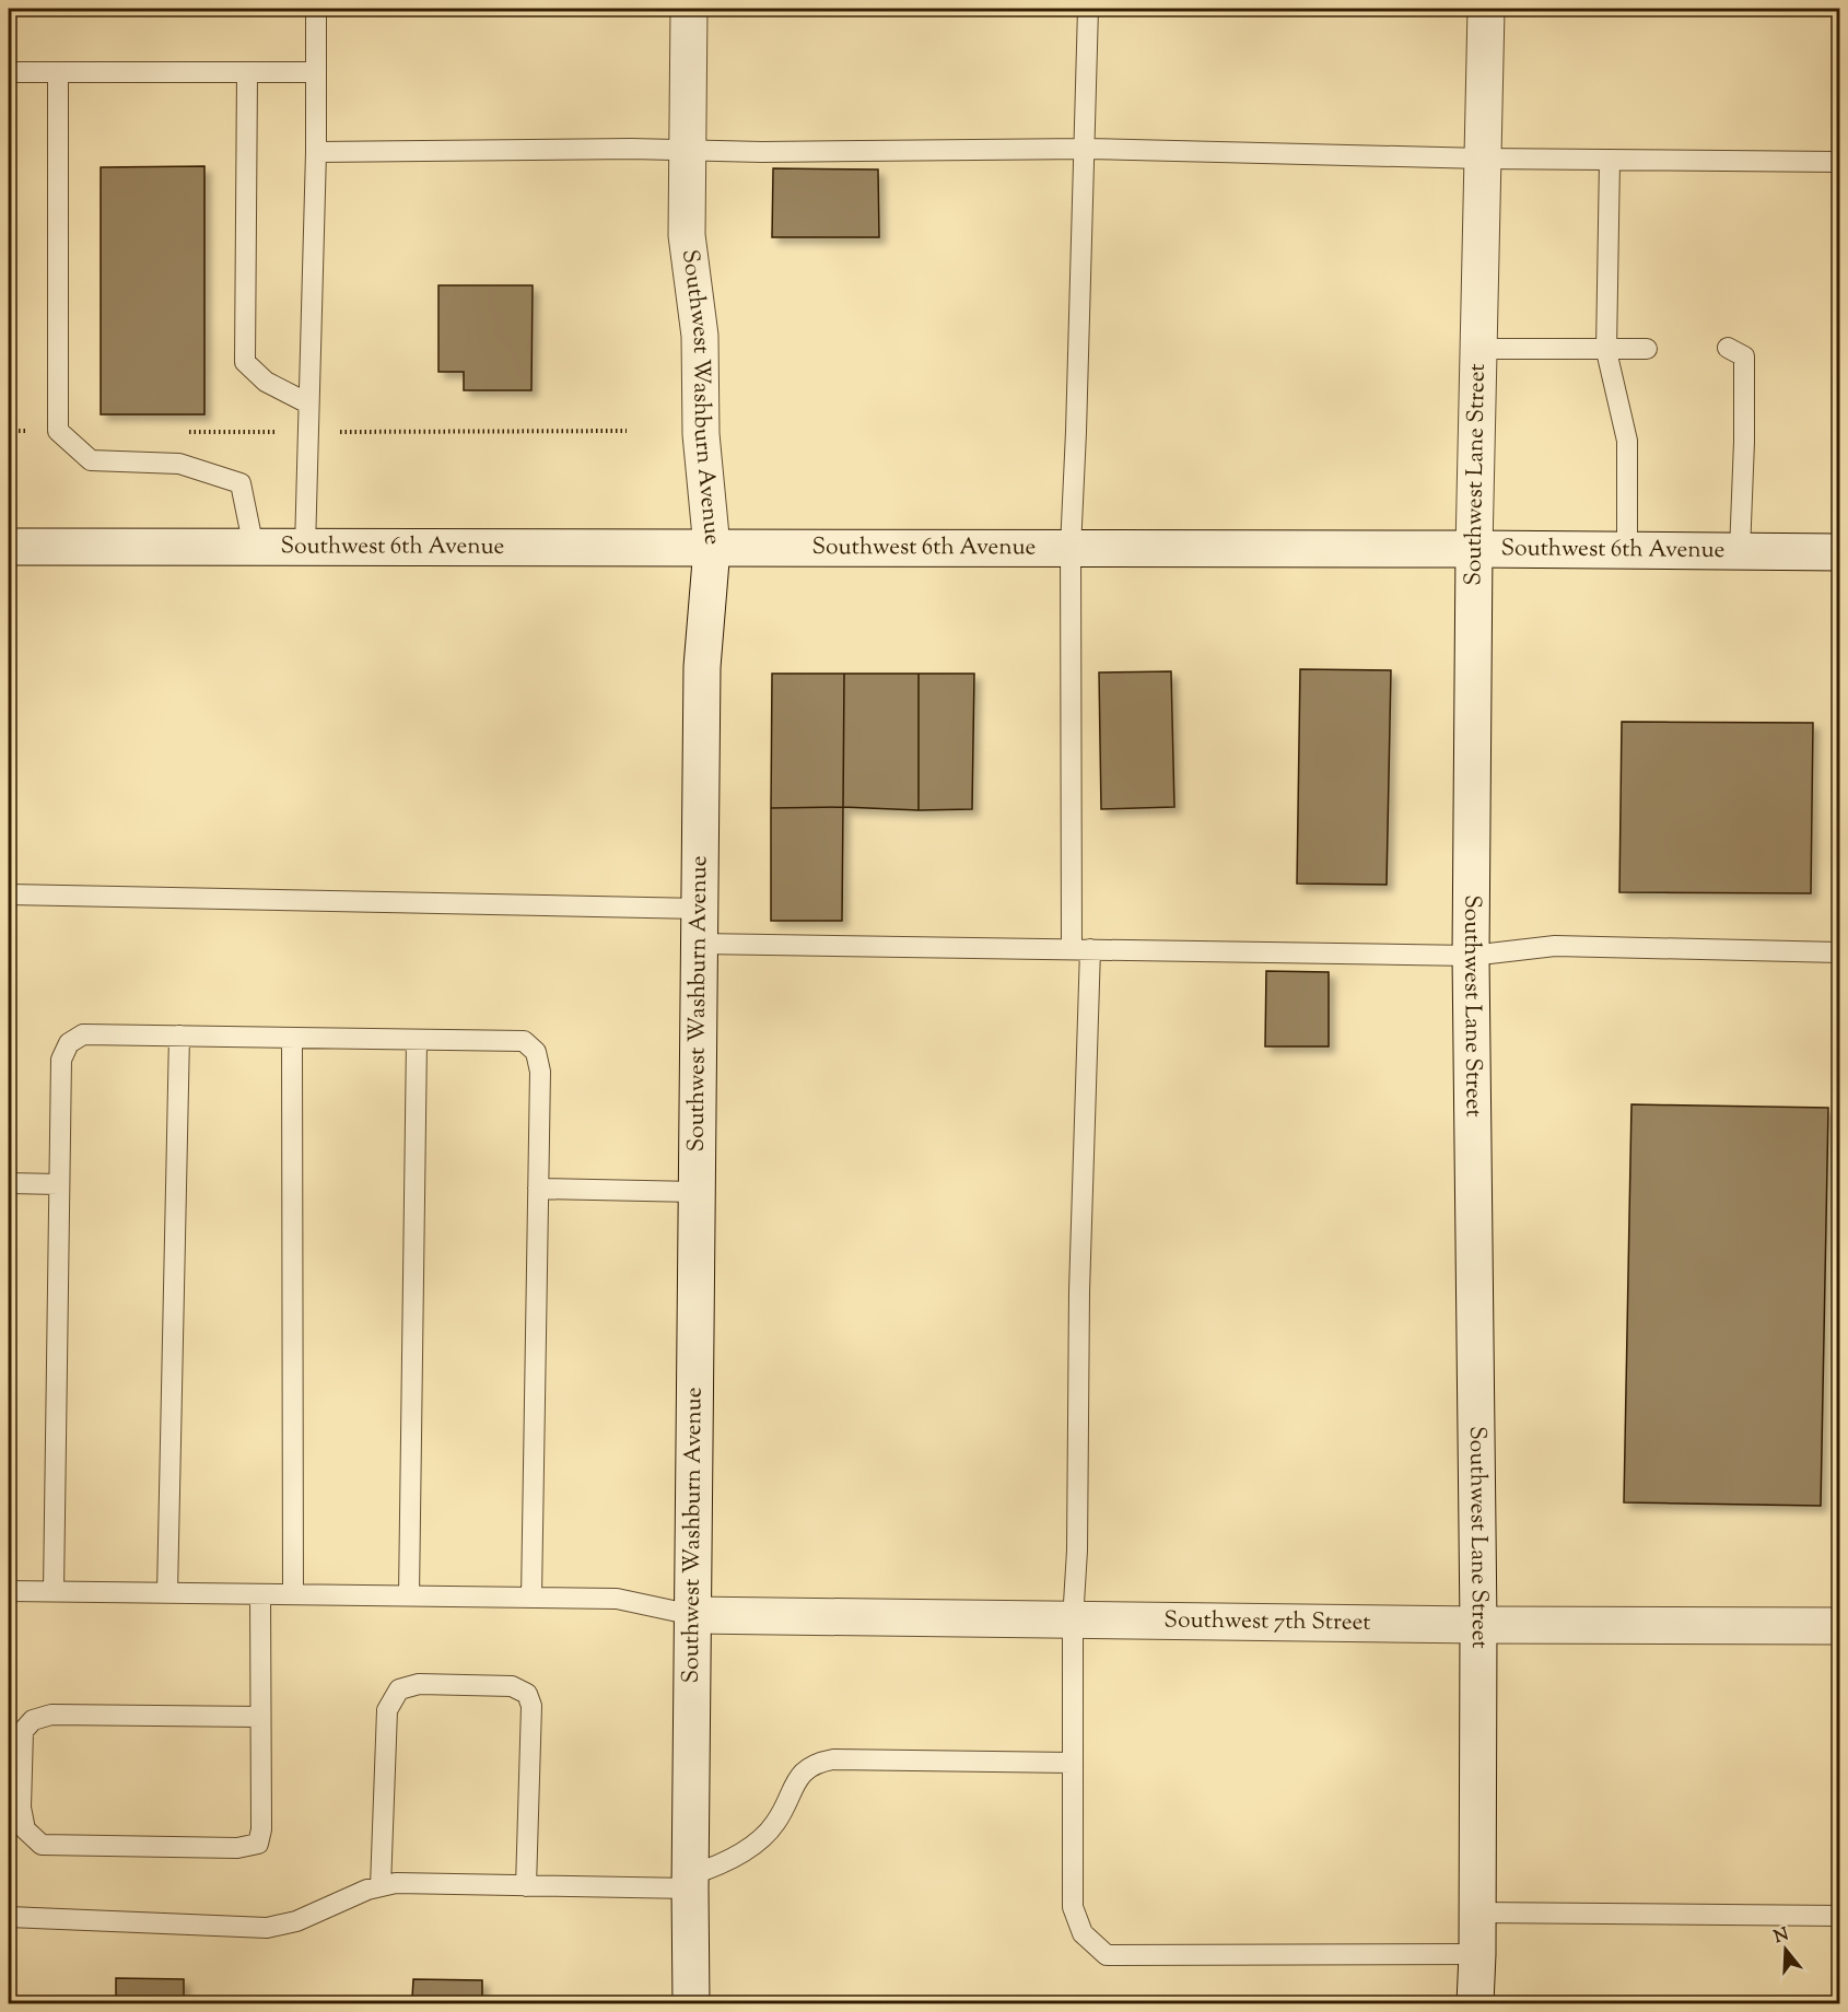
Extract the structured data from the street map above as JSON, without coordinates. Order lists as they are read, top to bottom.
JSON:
{
  "streets": {
    "main road": [
      "Southwest Washburn Avenue",
      "Southwest Lane Street",
      "Southwest 6th Avenue",
      "Southwest 7th Street"
    ]
  },
  "crossings": [
    ["Southwest Washburn Avenue", "Southwest 6th Avenue"],
    ["Southwest Washburn Avenue", "Southwest 7th Street"],
    ["Southwest Lane Street", "Southwest 6th Avenue"],
    ["Southwest Lane Street", "Southwest 7th Street"]
  ],
  "north": "top"
}
